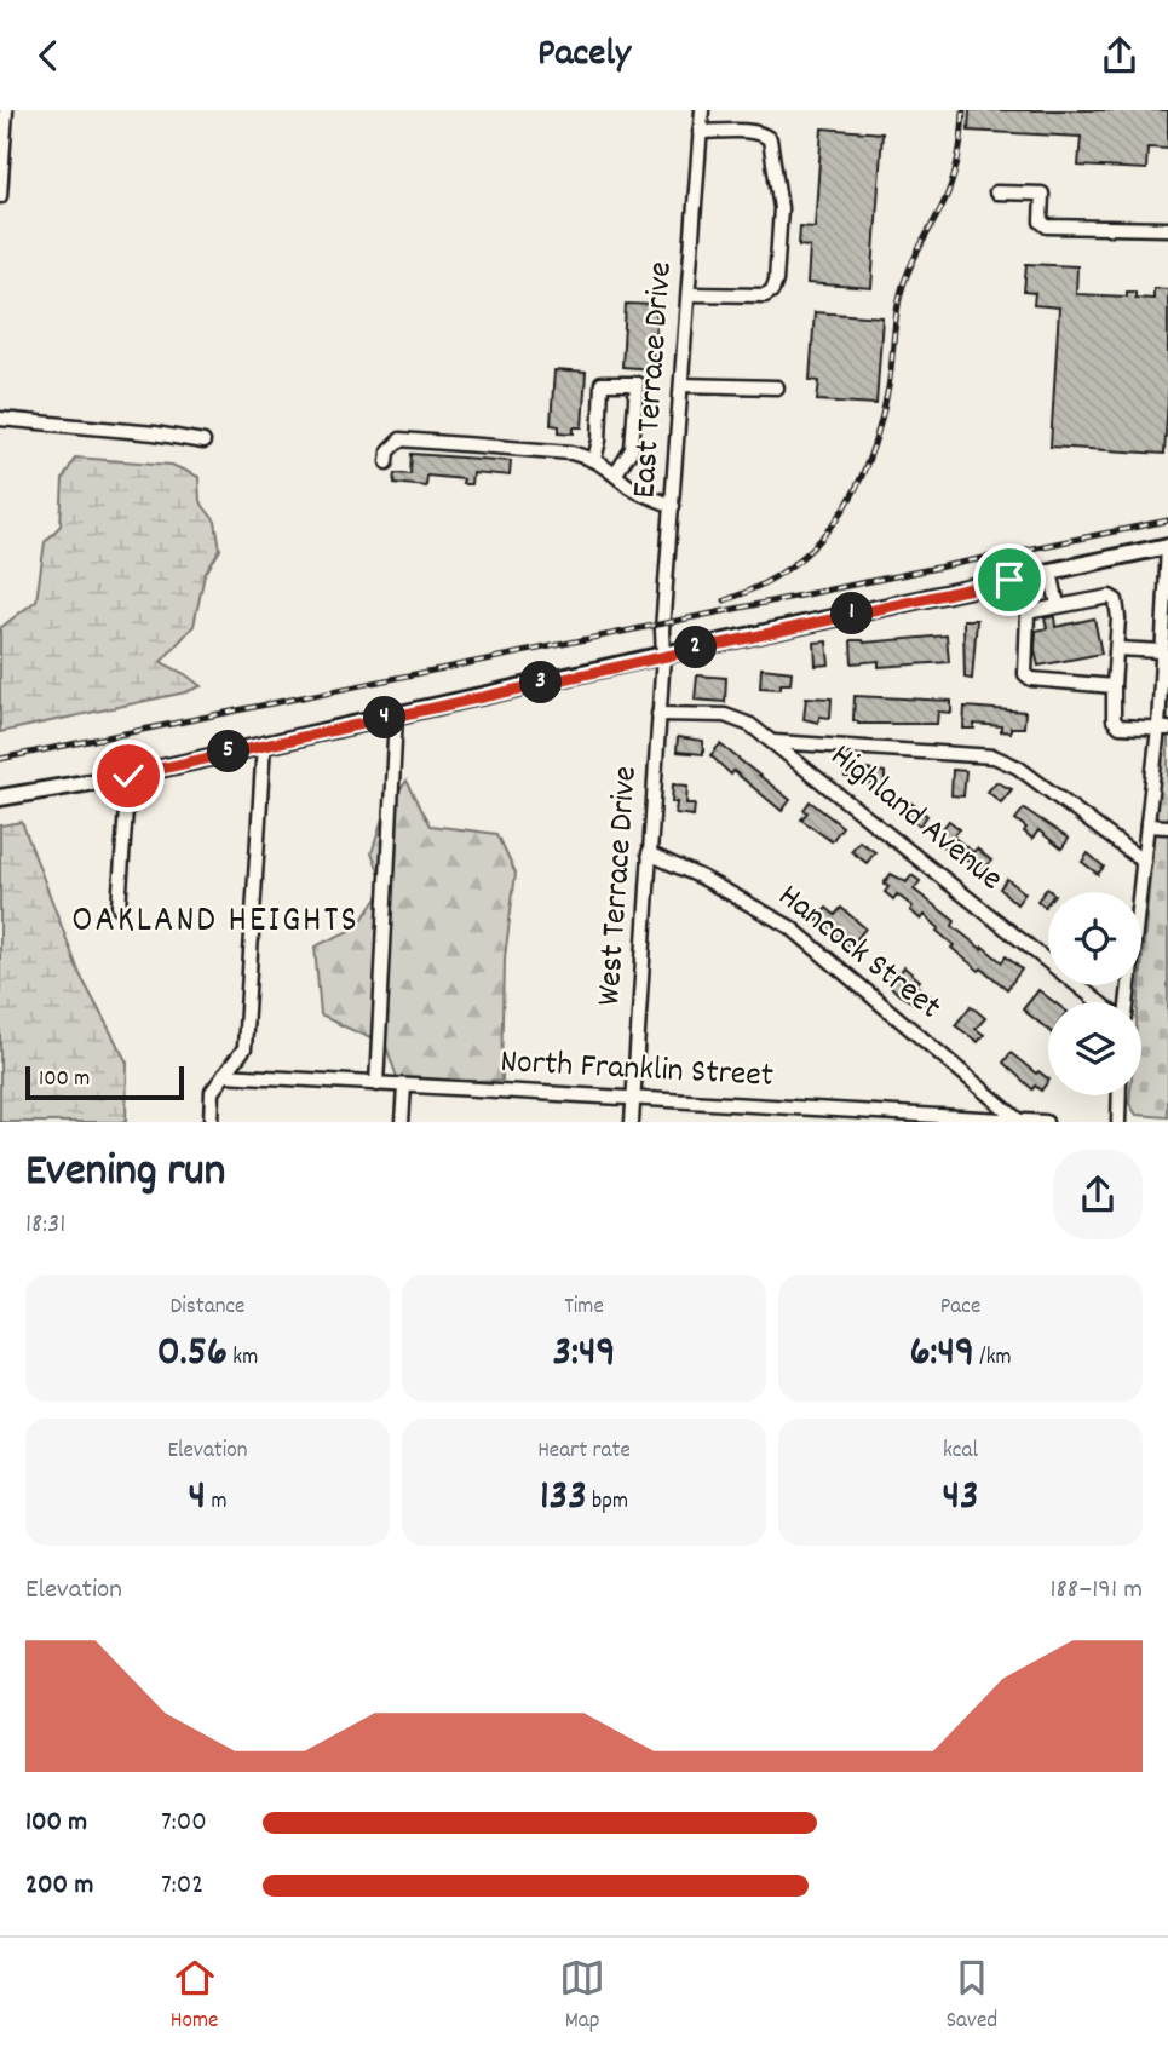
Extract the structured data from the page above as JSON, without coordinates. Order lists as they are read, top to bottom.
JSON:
{
  "streets": {
    "street": [
      "East Terrace Drive",
      "Highland Avenue",
      "West Terrace Drive",
      "Hancock Street",
      "North Franklin Street"
    ]
  },
  "crossings": [
    ["East Terrace Drive", "West Terrace Drive"],
    ["Highland Avenue", "West Terrace Drive"],
    ["West Terrace Drive", "Hancock Street"],
    ["West Terrace Drive", "North Franklin Street"],
    ["Hancock Street", "North Franklin Street"]
  ],
  "districts": ["OAKLAND HEIGHTS"],
  "scale_bar": "100 m",
  "page": {
    "header": "Pacely",
    "pins": [
      "1",
      "2",
      "3",
      "4",
      "5"
    ],
    "scale": "100 m",
    "heading": ["Evening run", "18:31"],
    "stats": [
      ["Distance", "0.56 km"],
      ["Time", "3:49"],
      ["Pace", "6:49 /km"],
      ["Elevation", "4 m"],
      ["Heart rate", "133 bpm"],
      ["kcal", "43"]
    ],
    "chart": ["Elevation", "188–191 m"],
    "list": [
      {
        "name": "100 m",
        "note": "7:00"
      },
      {
        "name": "200 m",
        "note": "7:02"
      }
    ],
    "tabs": ["Home", "Map", "Saved"]
  }
}
